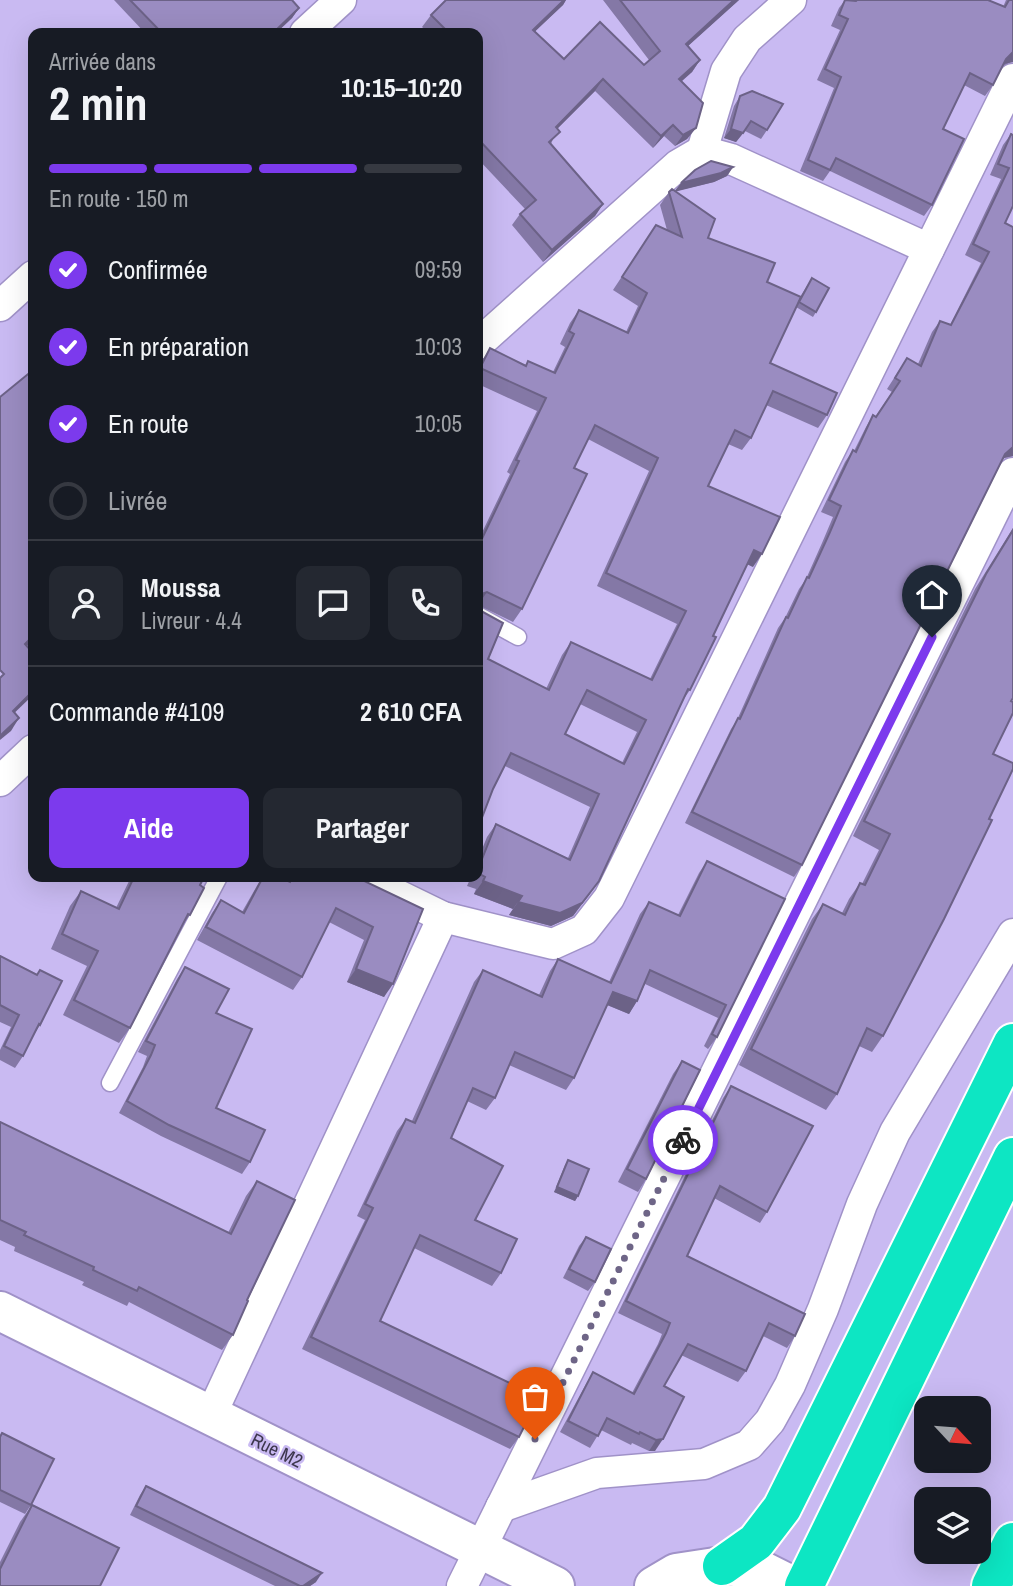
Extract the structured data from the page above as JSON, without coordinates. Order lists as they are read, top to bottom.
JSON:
{
  "streets": {
    "main road": ["Rue M2"]
  },
  "north": "bottom right",
  "page": {
    "heading": ["2 min", "Arrivée dans", "10:15–10:20"],
    "panel": [
      "Moussa",
      "Livreur · 4.4",
      "Commande #4109",
      "2 610 CFA"
    ],
    "bar": "En route · 150 m",
    "list": [
      ["Confirmée", "09:59"],
      ["En préparation", "10:03"],
      ["En route", "10:05"],
      "Livrée"
    ],
    "buttons": ["Aide", "Partager"]
  }
}
